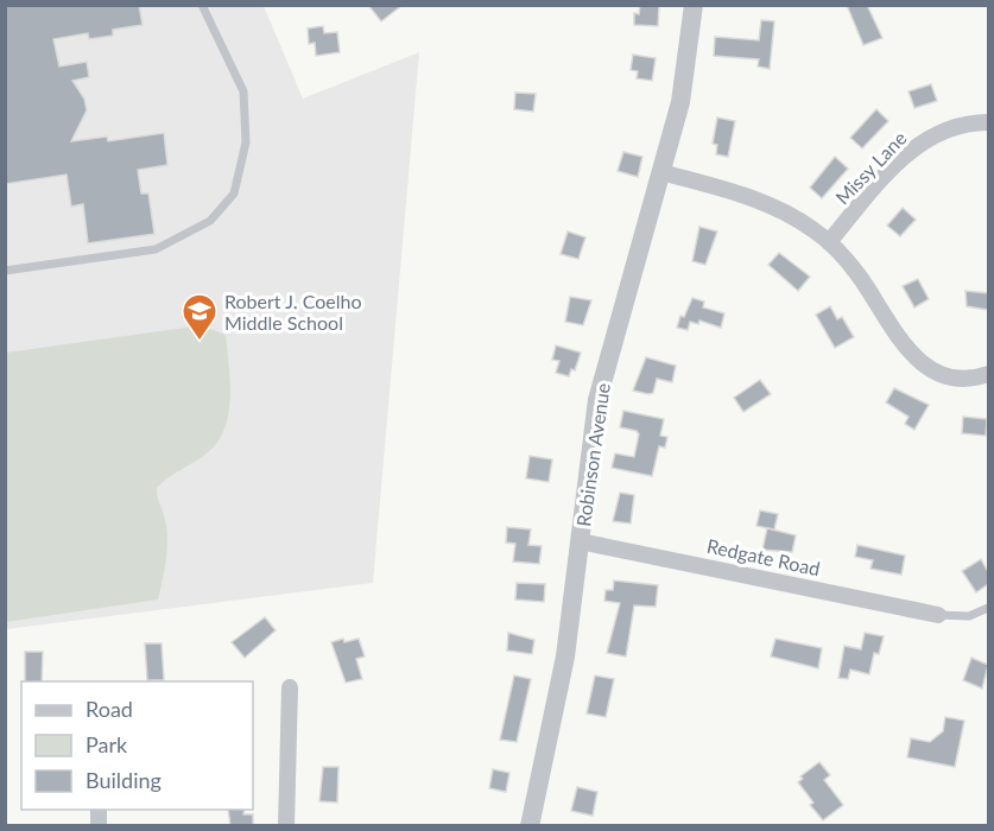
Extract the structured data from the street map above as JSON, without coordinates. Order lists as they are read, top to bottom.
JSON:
{
  "streets": {
    "street": ["Missy Lane", "Robinson Avenue", "Redgate Road"]
  },
  "crossings": [
    ["Robinson Avenue", "Redgate Road"]
  ],
  "places": {
    "school or university": ["Robert J. Coelho Middle School"]
  },
  "legend": ["Road", "Park", "Building"]
}
